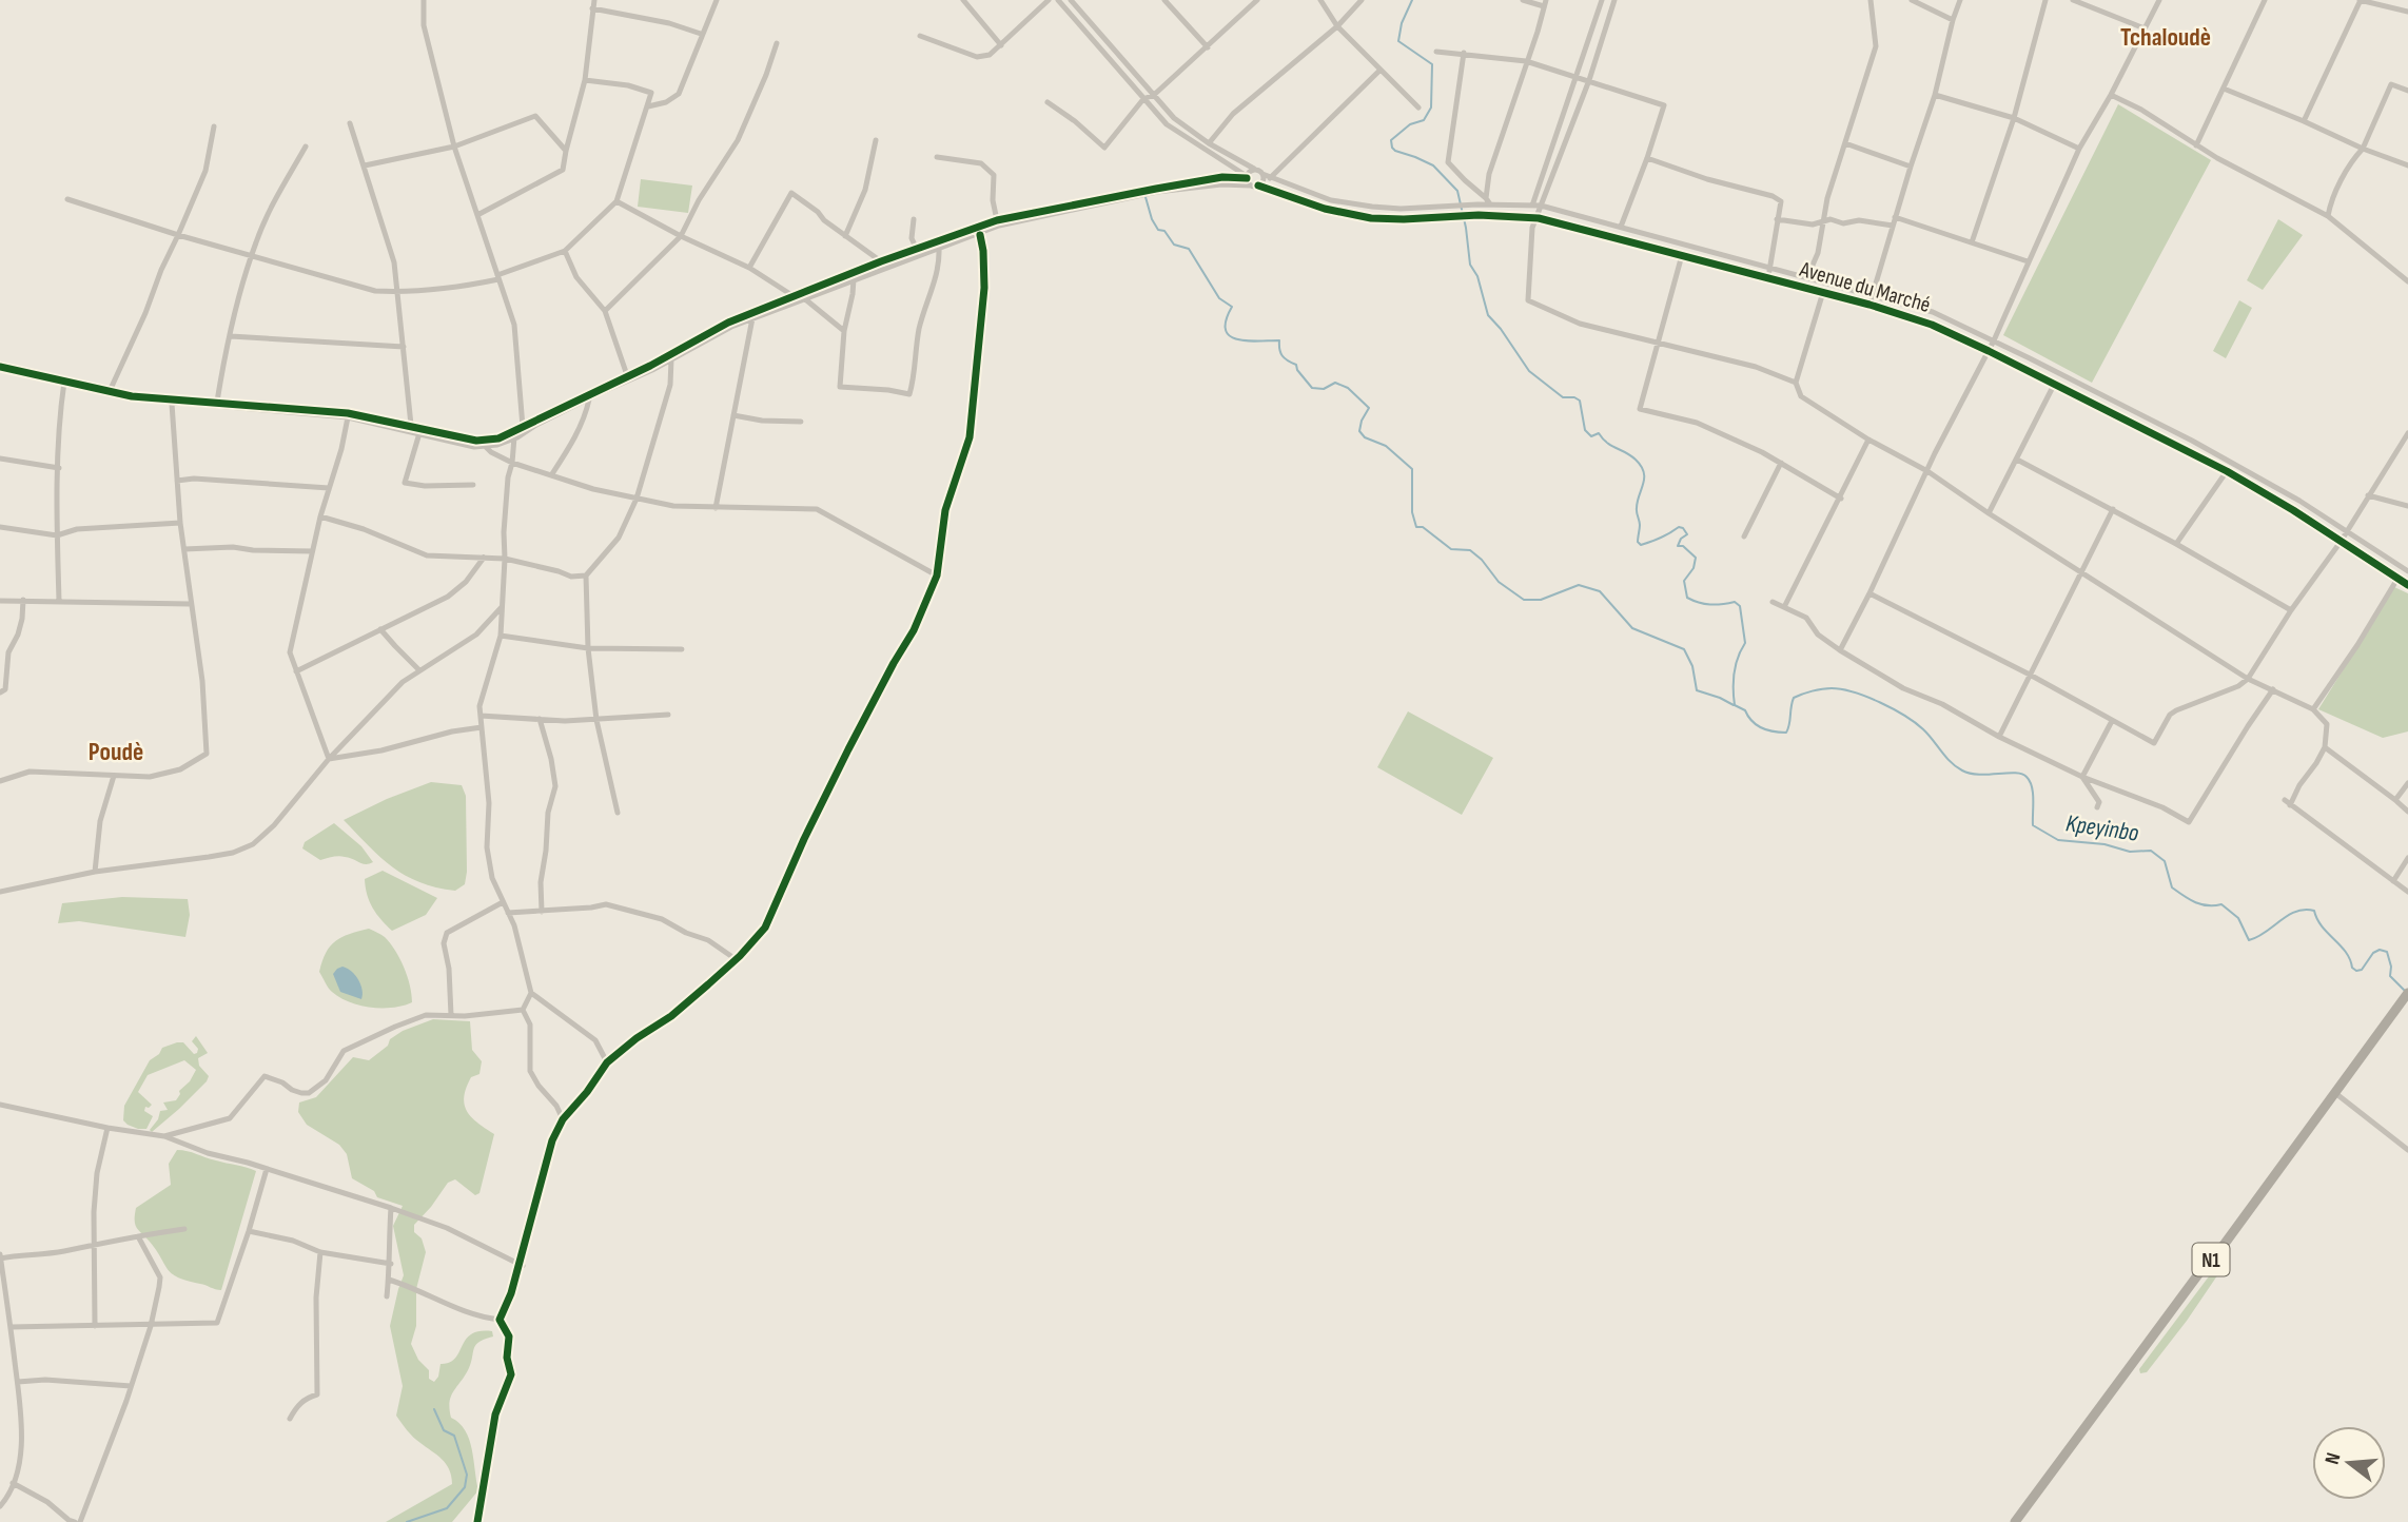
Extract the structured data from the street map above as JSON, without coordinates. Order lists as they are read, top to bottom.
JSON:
{
  "streets": {
    "highway": ["N1"],
    "street": ["Avenue du Marché"]
  },
  "districts": ["Tchaloudè", "Poudè"],
  "water": ["Kpeyinbo"],
  "north": "left"
}
